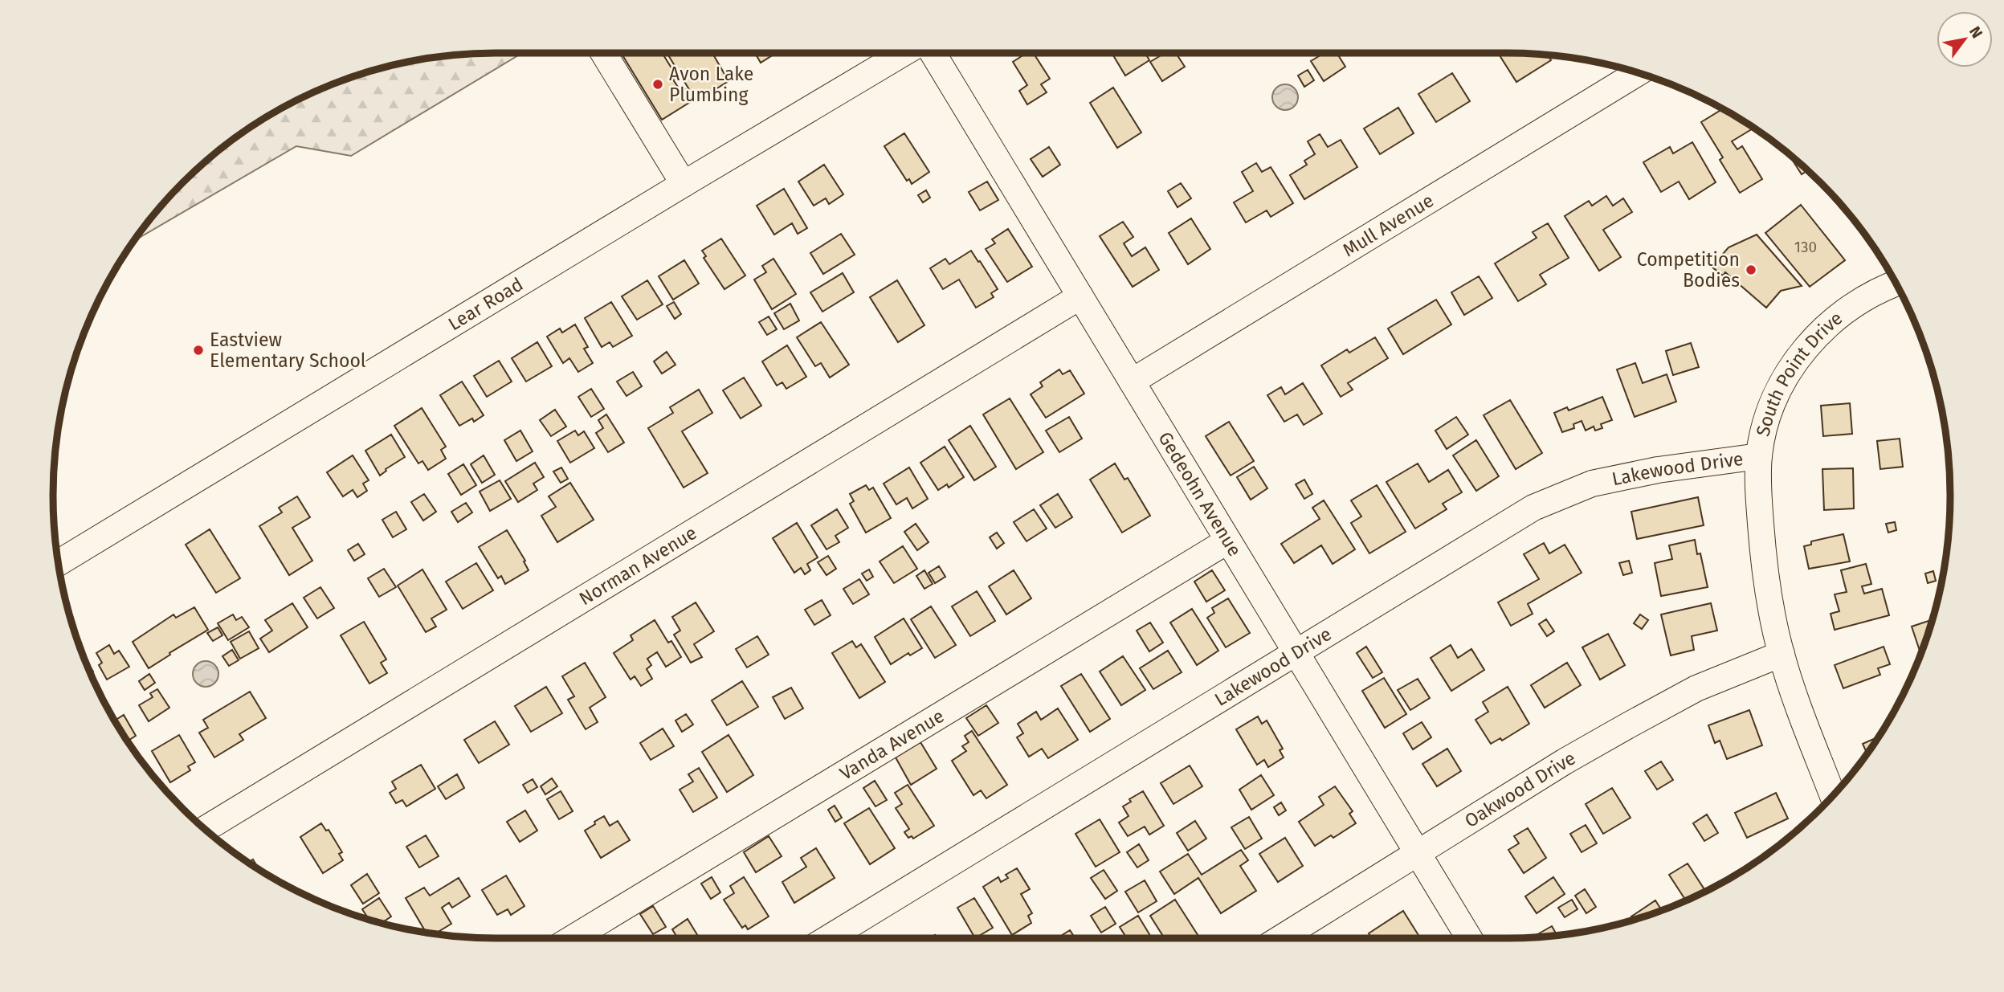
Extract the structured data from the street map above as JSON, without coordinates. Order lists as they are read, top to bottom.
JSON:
{
  "streets": {
    "street": [
      "Mull Avenue",
      "Lear Road",
      "South Point Drive",
      "Lakewood Drive",
      "Gedeohn Avenue",
      "Norman Avenue",
      "Vanda Avenue",
      "Oakwood Drive"
    ]
  },
  "crossings": [
    ["Mull Avenue", "Gedeohn Avenue"],
    ["South Point Drive", "Lakewood Drive"],
    ["South Point Drive", "Oakwood Drive"],
    ["Lakewood Drive", "Gedeohn Avenue"],
    ["Gedeohn Avenue", "Norman Avenue"],
    ["Gedeohn Avenue", "Vanda Avenue"],
    ["Gedeohn Avenue", "Oakwood Drive"]
  ],
  "places": ["Avon Lake Plumbing", "Competition Bodies", "Eastview Elementary School"],
  "house_numbers": ["130"],
  "north": "top right"
}
